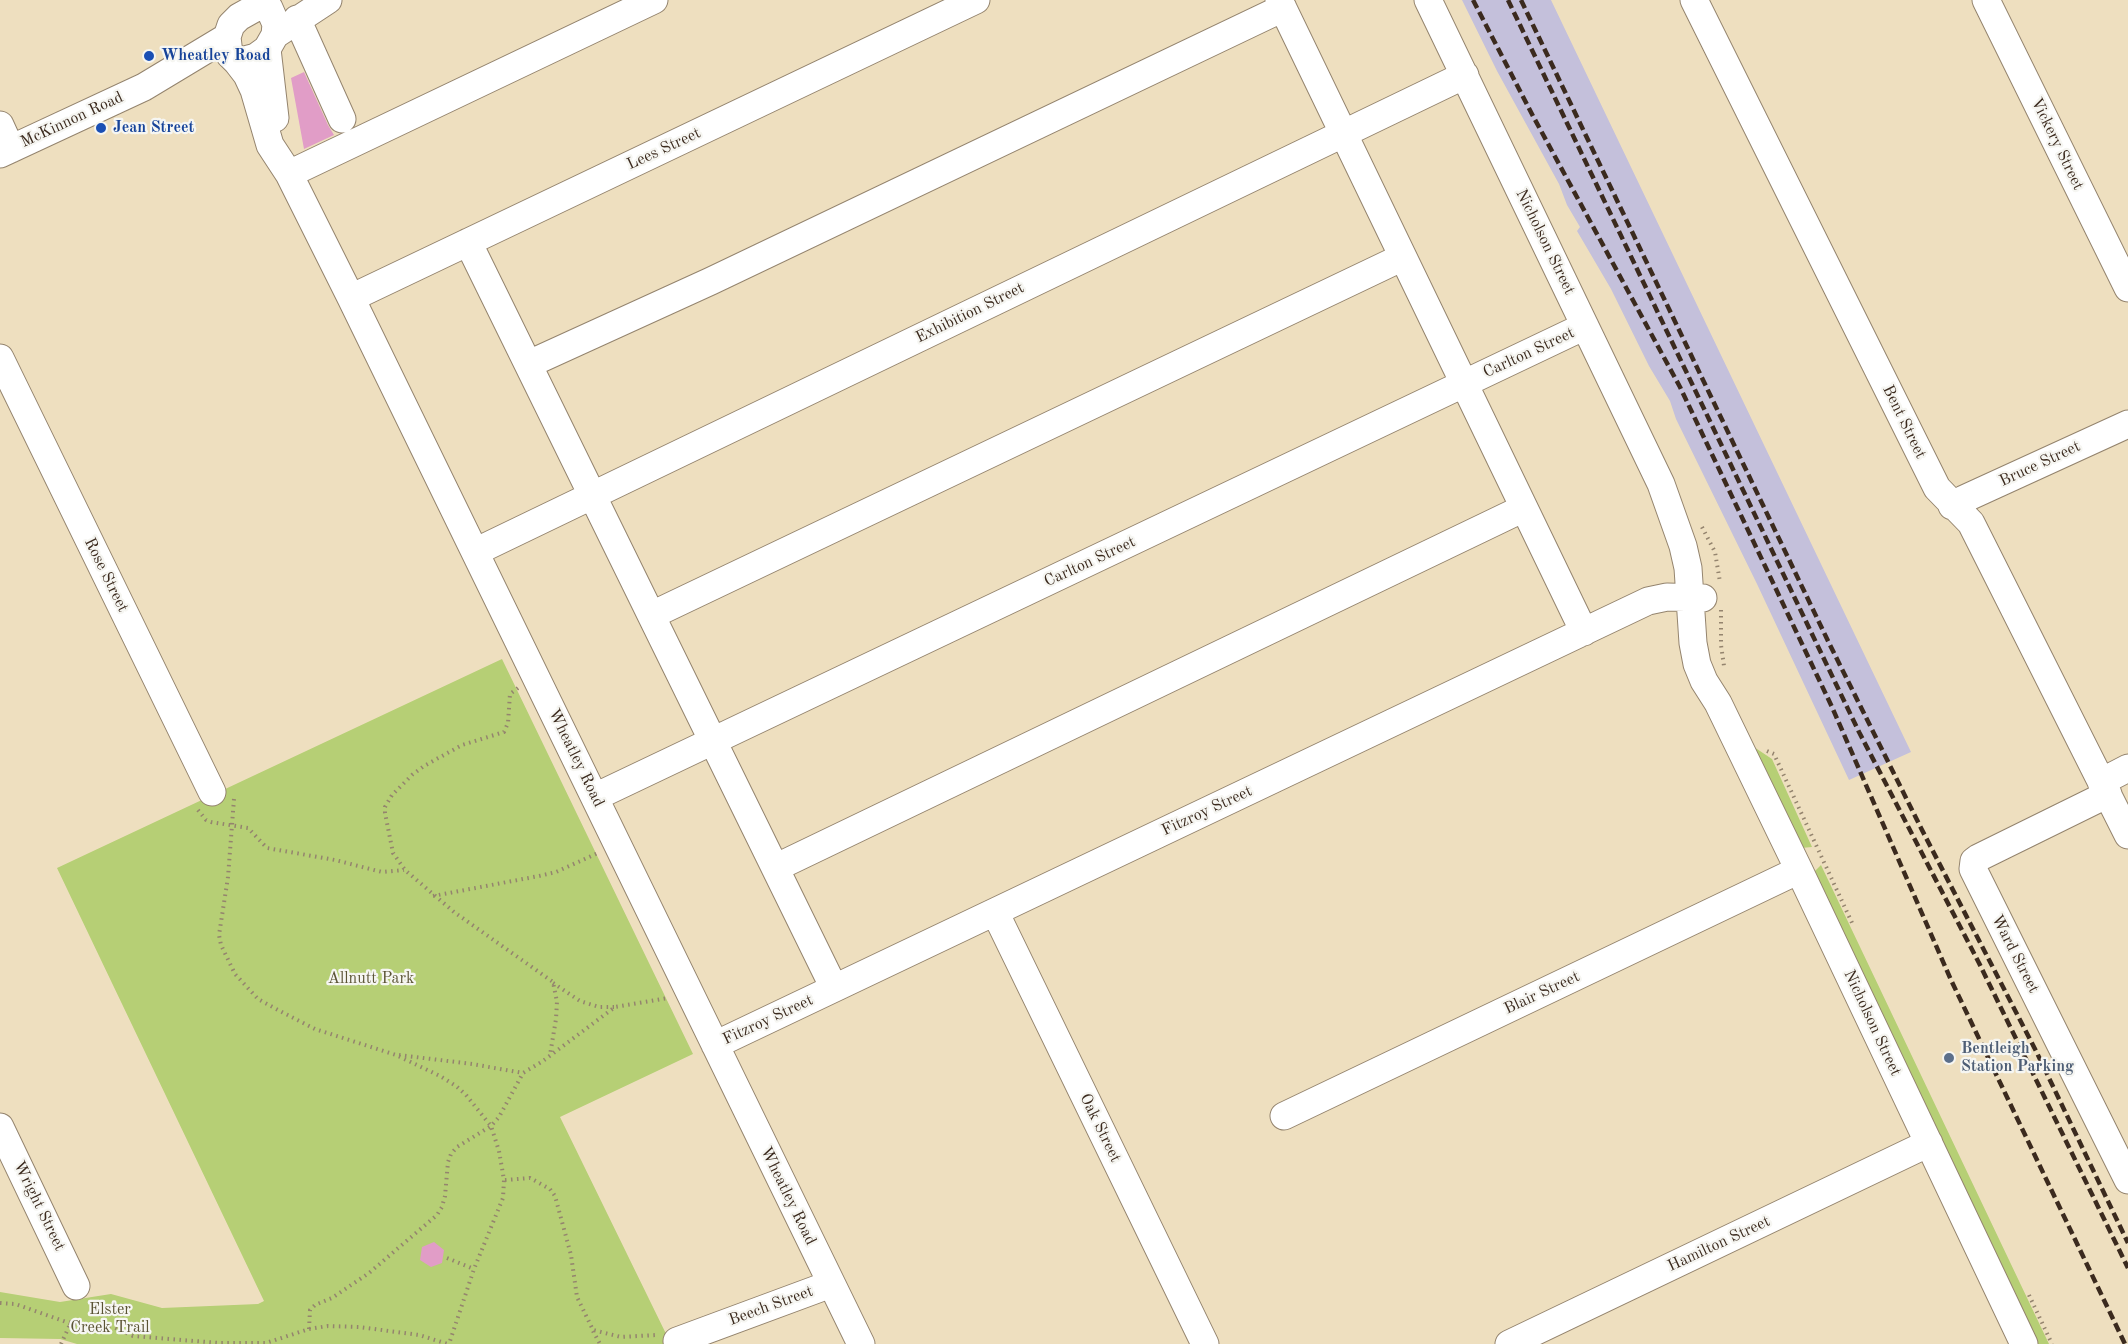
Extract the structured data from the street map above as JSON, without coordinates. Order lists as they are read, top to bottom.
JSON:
{
  "streets": {
    "street": [
      "McKinnon Road",
      "Vickery Street",
      "Lees Street",
      "Nicholson Street",
      "Exhibition Street",
      "Carlton Street",
      "Bent Street",
      "Bruce Street",
      "Rose Street",
      "Wheatley Road",
      "Fitzroy Street",
      "Ward Street",
      "Blair Street",
      "Oak Street",
      "Wright Street",
      "Hamilton Street",
      "Beech Street"
    ]
  },
  "crossings": [
    ["McKinnon Road", "Wheatley Road"],
    ["Lees Street", "Wheatley Road"],
    ["Nicholson Street", "Exhibition Street"],
    ["Nicholson Street", "Carlton Street"],
    ["Nicholson Street", "Fitzroy Street"],
    ["Nicholson Street", "Blair Street"],
    ["Nicholson Street", "Hamilton Street"],
    ["Exhibition Street", "Wheatley Road"],
    ["Carlton Street", "Wheatley Road"],
    ["Bent Street", "Bruce Street"],
    ["Bent Street", "Ward Street"],
    ["Wheatley Road", "Fitzroy Street"],
    ["Wheatley Road", "Beech Street"],
    ["Fitzroy Street", "Oak Street"]
  ],
  "parks": ["Allnutt Park", "Elster Creek Trail"],
  "places": ["Wheatley Road", "Jean Street", "Bentleigh Station Parking"]
}
